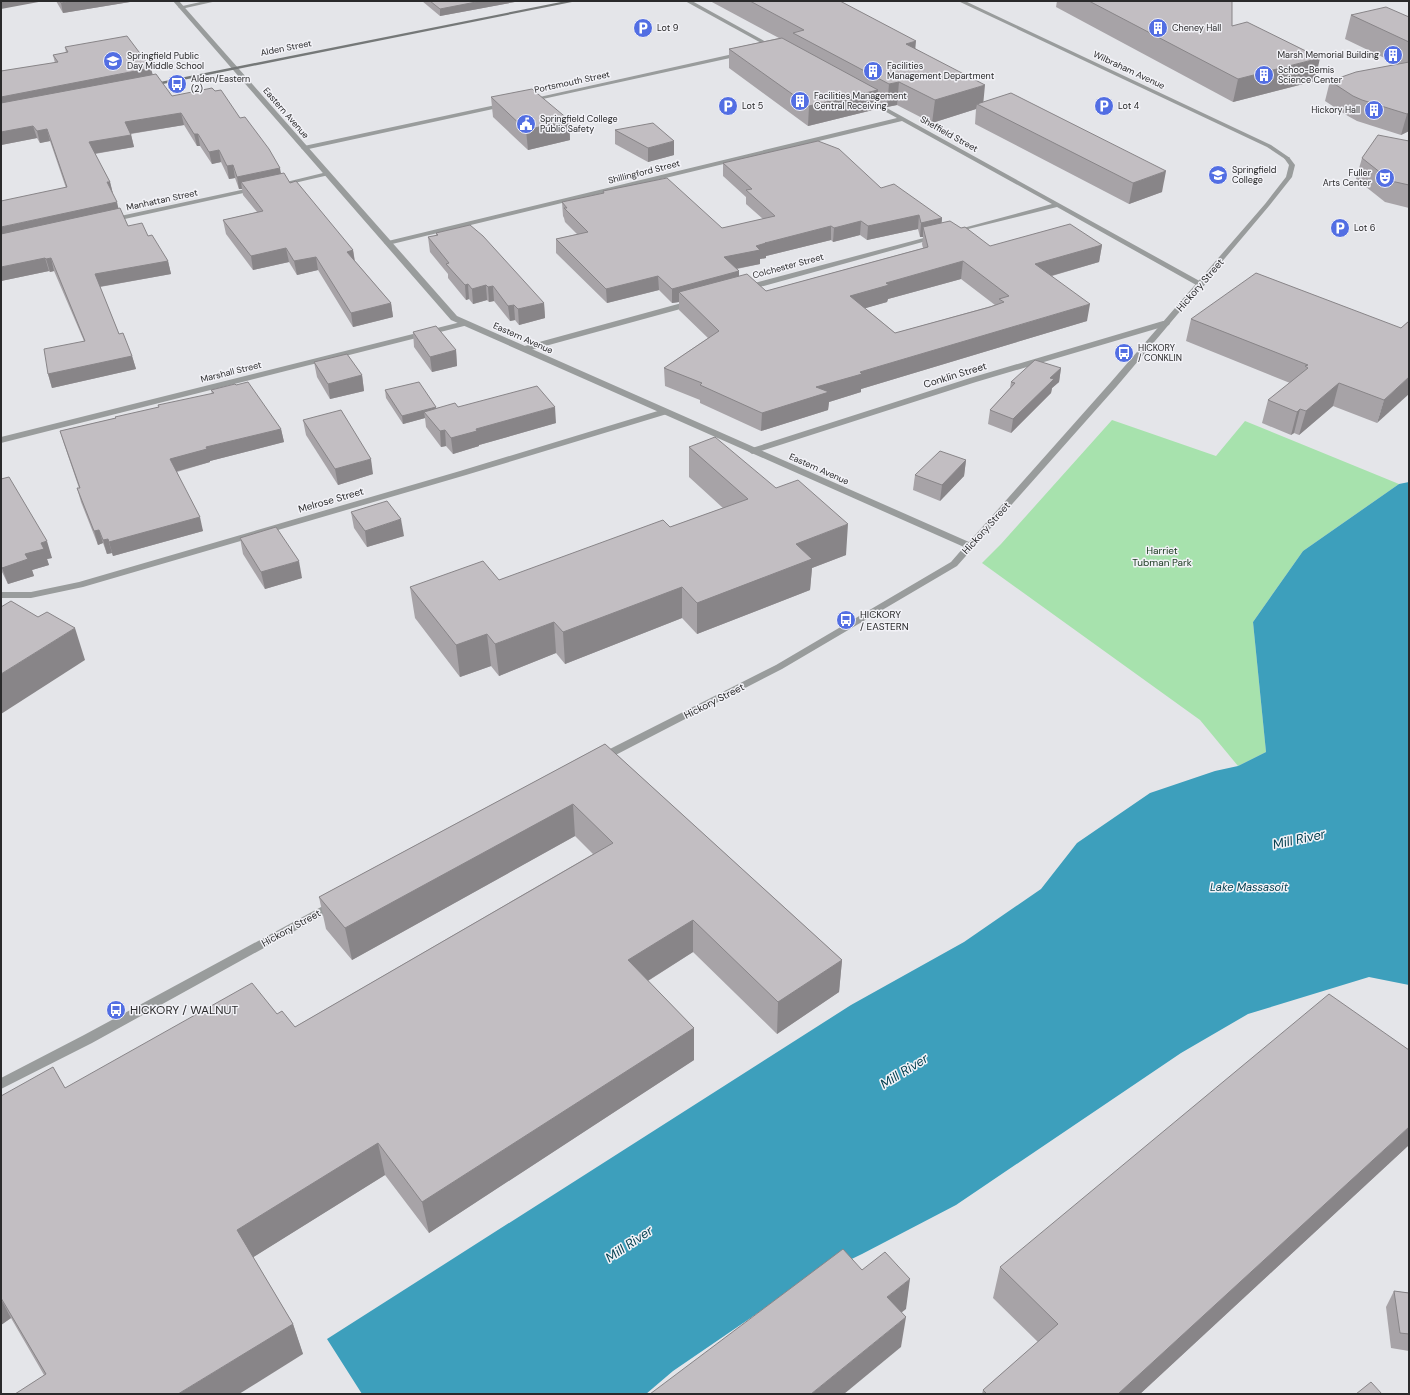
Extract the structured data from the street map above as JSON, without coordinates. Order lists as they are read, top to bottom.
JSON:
{
  "streets": {
    "main road": ["Alden Street"],
    "street": [
      "Wilbraham Avenue",
      "Portsmouth Street",
      "Eastern Avenue",
      "Sheffield Street",
      "Shillingford Street",
      "Manhattan Street",
      "Colchester Street",
      "Hickory Street",
      "Marshall Street",
      "Conklin Street",
      "Melrose Street"
    ]
  },
  "crossings": [
    ["Alden Street", "Eastern Avenue"],
    ["Wilbraham Avenue", "Hickory Street"],
    ["Eastern Avenue", "Shillingford Street"],
    ["Eastern Avenue", "Hickory Street"],
    ["Eastern Avenue", "Marshall Street"],
    ["Eastern Avenue", "Conklin Street"],
    ["Eastern Avenue", "Melrose Street"],
    ["Sheffield Street", "Shillingford Street"],
    ["Sheffield Street", "Colchester Street"],
    ["Sheffield Street", "Hickory Street"],
    ["Hickory Street", "Conklin Street"]
  ],
  "water": ["Mill River", "Lake Massasoit"],
  "parks": ["Harriet Tubman Park"],
  "places": {
    "parking": [
      "Lot 9",
      "Lot 5",
      "Lot 4",
      "Lot 6"
    ],
    "building": [
      "Cheney Hall",
      "Marsh Memorial Building",
      "Facilities Management Department",
      "Schoo-Bemis Science Center",
      "Facilities Management Central Receiving",
      "Hickory Hall"
    ],
    "school or university": ["Springfield Public Day Middle School", "Springfield College"],
    "bus stop": [
      "Alden/Eastern (2)",
      "HICKORY / CONKLIN",
      "HICKORY / EASTERN",
      "HICKORY / WALNUT"
    ],
    "public building": ["Springfield College Public Safety"],
    "theatre": ["Fuller Arts Center"]
  }
}
